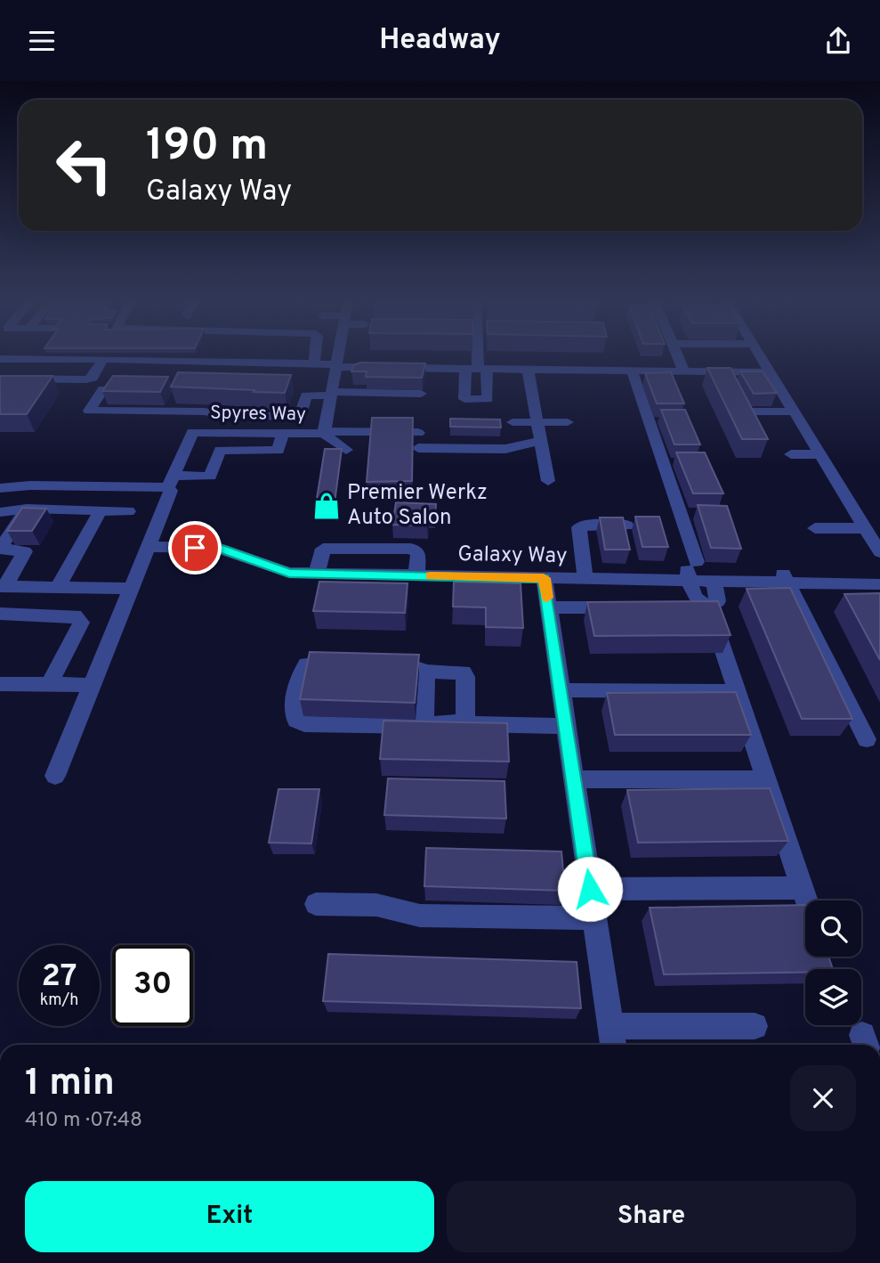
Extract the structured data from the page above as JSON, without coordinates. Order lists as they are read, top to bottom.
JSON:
{
  "streets": {
    "street": ["Spyres Way", "Galaxy Way"]
  },
  "crossings": [
    ["Spyres Way", "Galaxy Way"]
  ],
  "places": {
    "shop": ["Premier Werkz Auto Salon"]
  },
  "page": {
    "header": "Headway",
    "turn": ["190 m", "Galaxy Way"],
    "speed": "27 km/h",
    "limit": "30",
    "heading": ["1 min", "410 m · 07:48"],
    "buttons": ["Exit", "Share"]
  }
}
